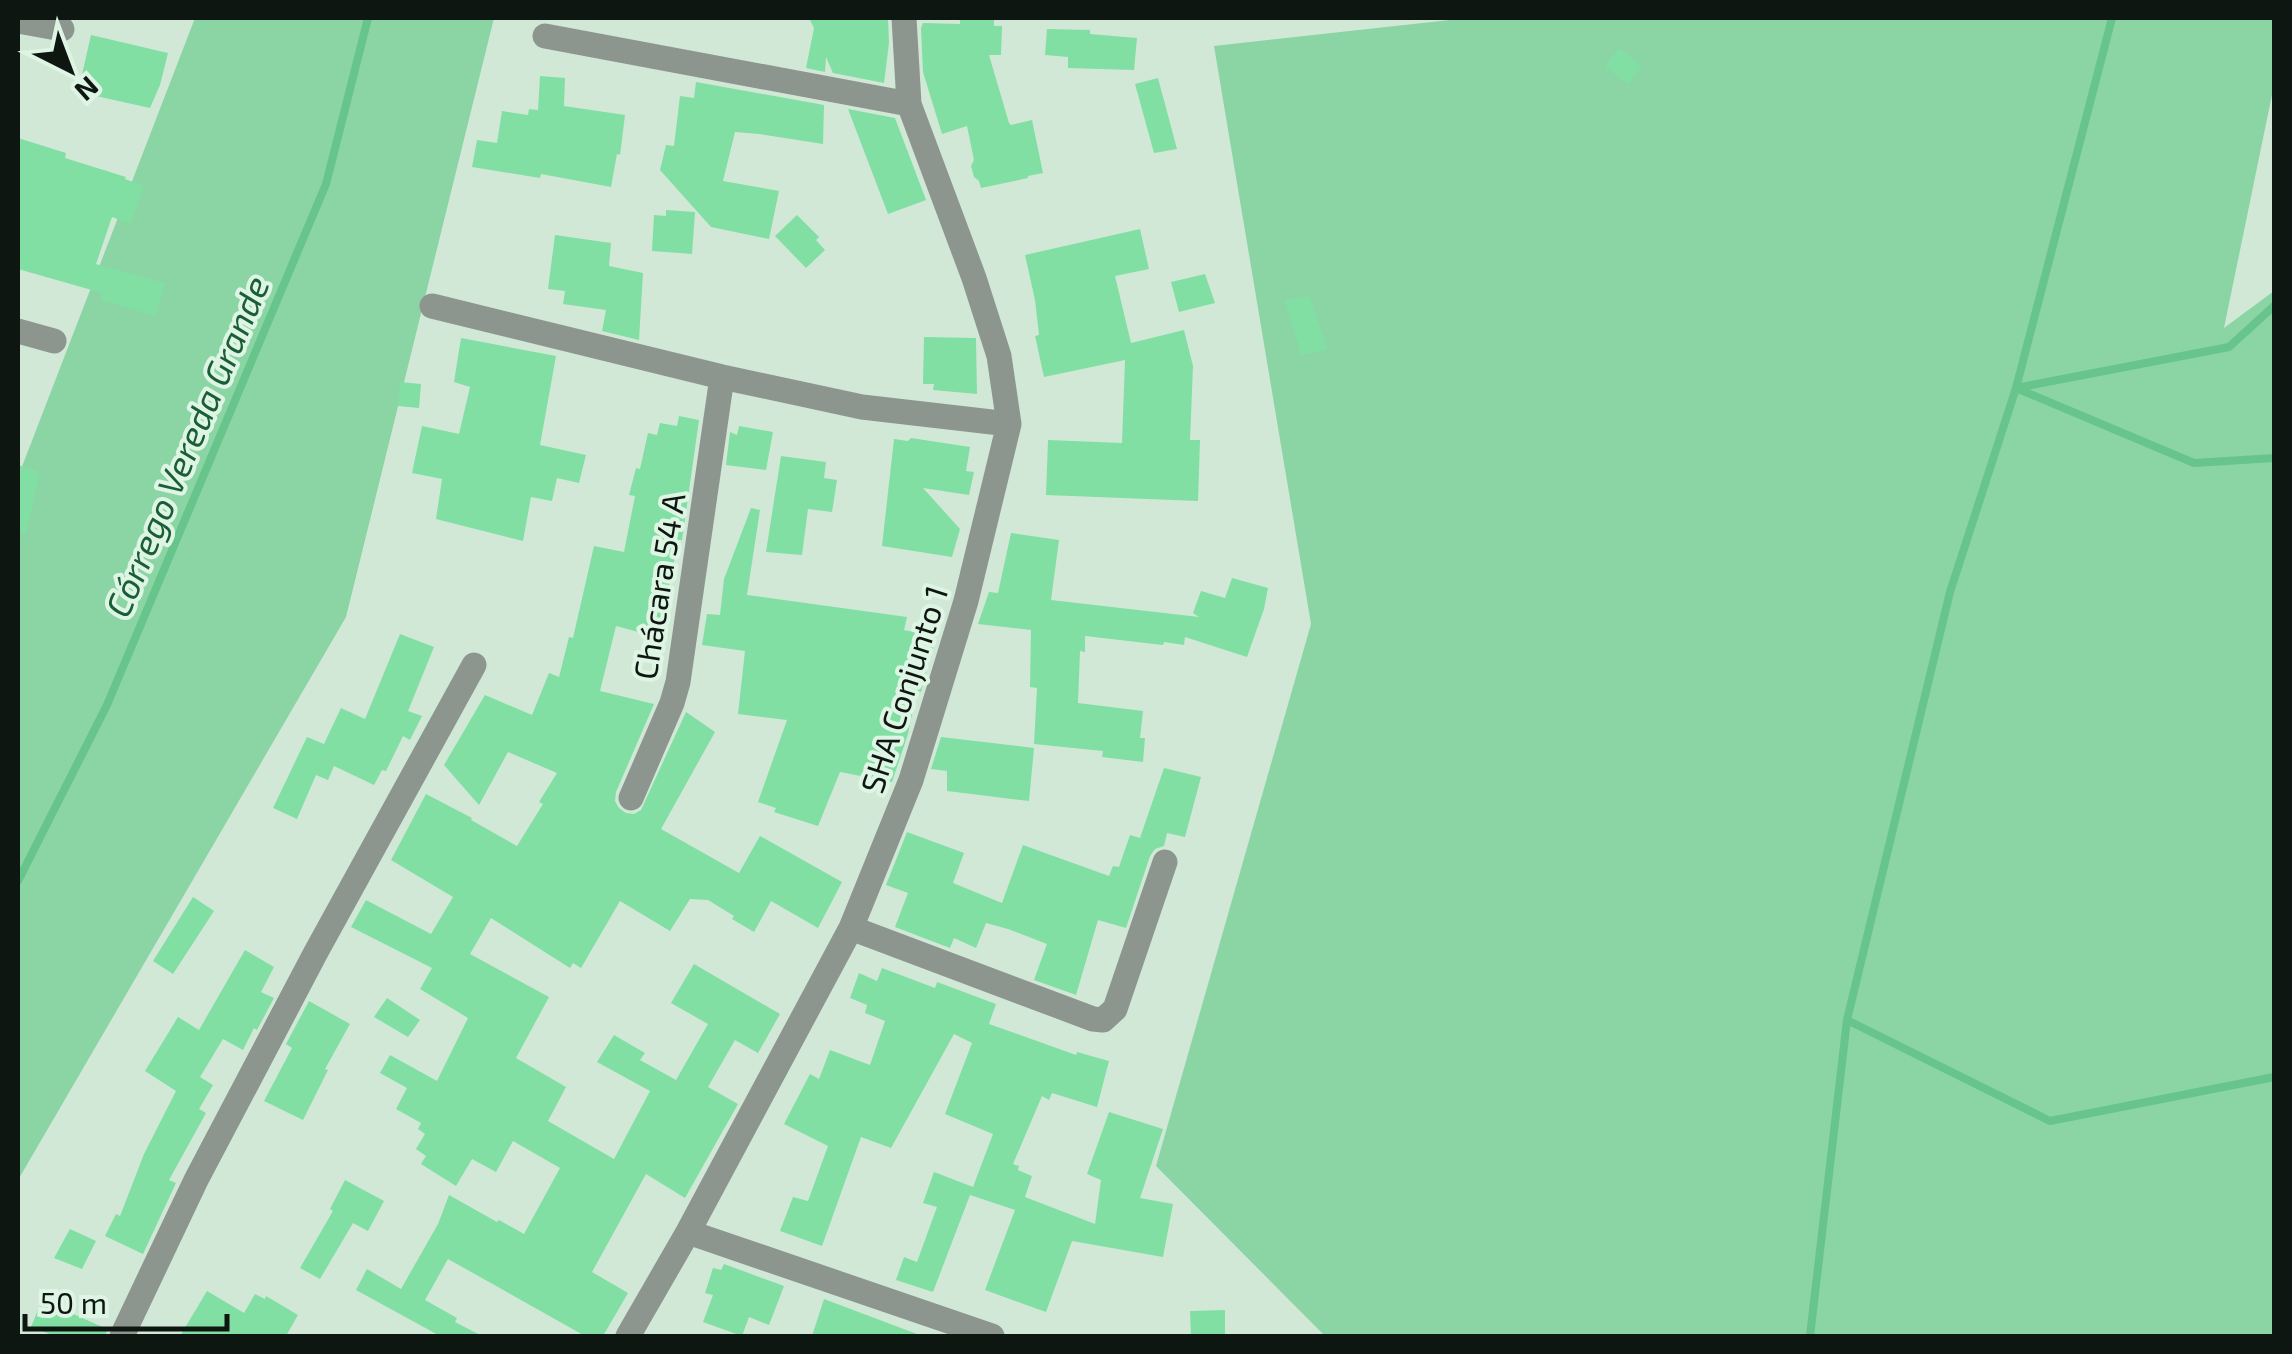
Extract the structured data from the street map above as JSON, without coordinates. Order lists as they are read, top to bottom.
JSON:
{
  "streets": {
    "street": ["Chácara 54 A", "SHA Conjunto 1"]
  },
  "water": ["Córrego Vereda Grande"],
  "scale_bar": "50 m",
  "north": "bottom right"
}
